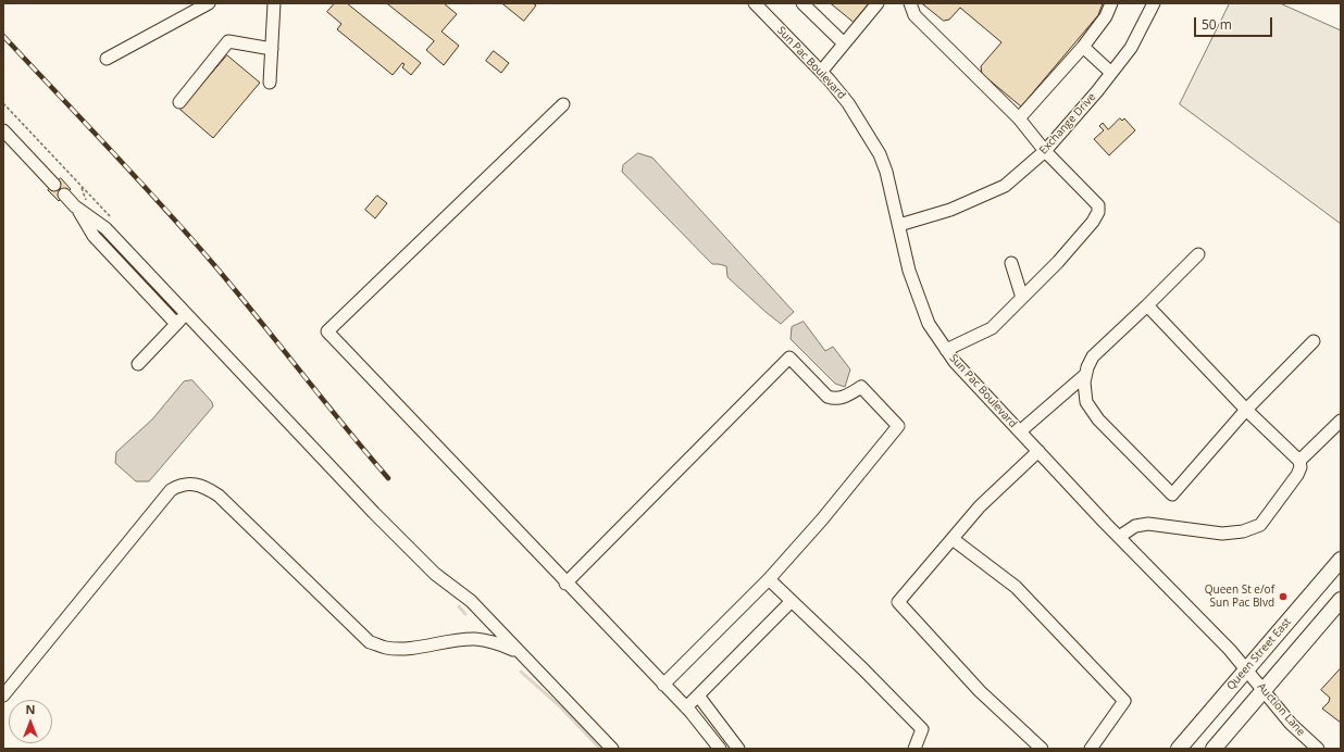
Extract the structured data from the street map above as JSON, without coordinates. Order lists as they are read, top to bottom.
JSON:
{
  "streets": {
    "main road": ["Queen Street East"],
    "street": ["Sun Pac Boulevard", "Exchange Drive", "Auction Lane"]
  },
  "crossings": [
    ["Sun Pac Boulevard", "Exchange Drive"],
    ["Sun Pac Boulevard", "Queen Street East"],
    ["Sun Pac Boulevard", "Auction Lane"],
    ["Queen Street East", "Auction Lane"]
  ],
  "places": ["Queen St e/of Sun Pac Blvd"],
  "scale_bar": "50 m",
  "north": "top"
}
